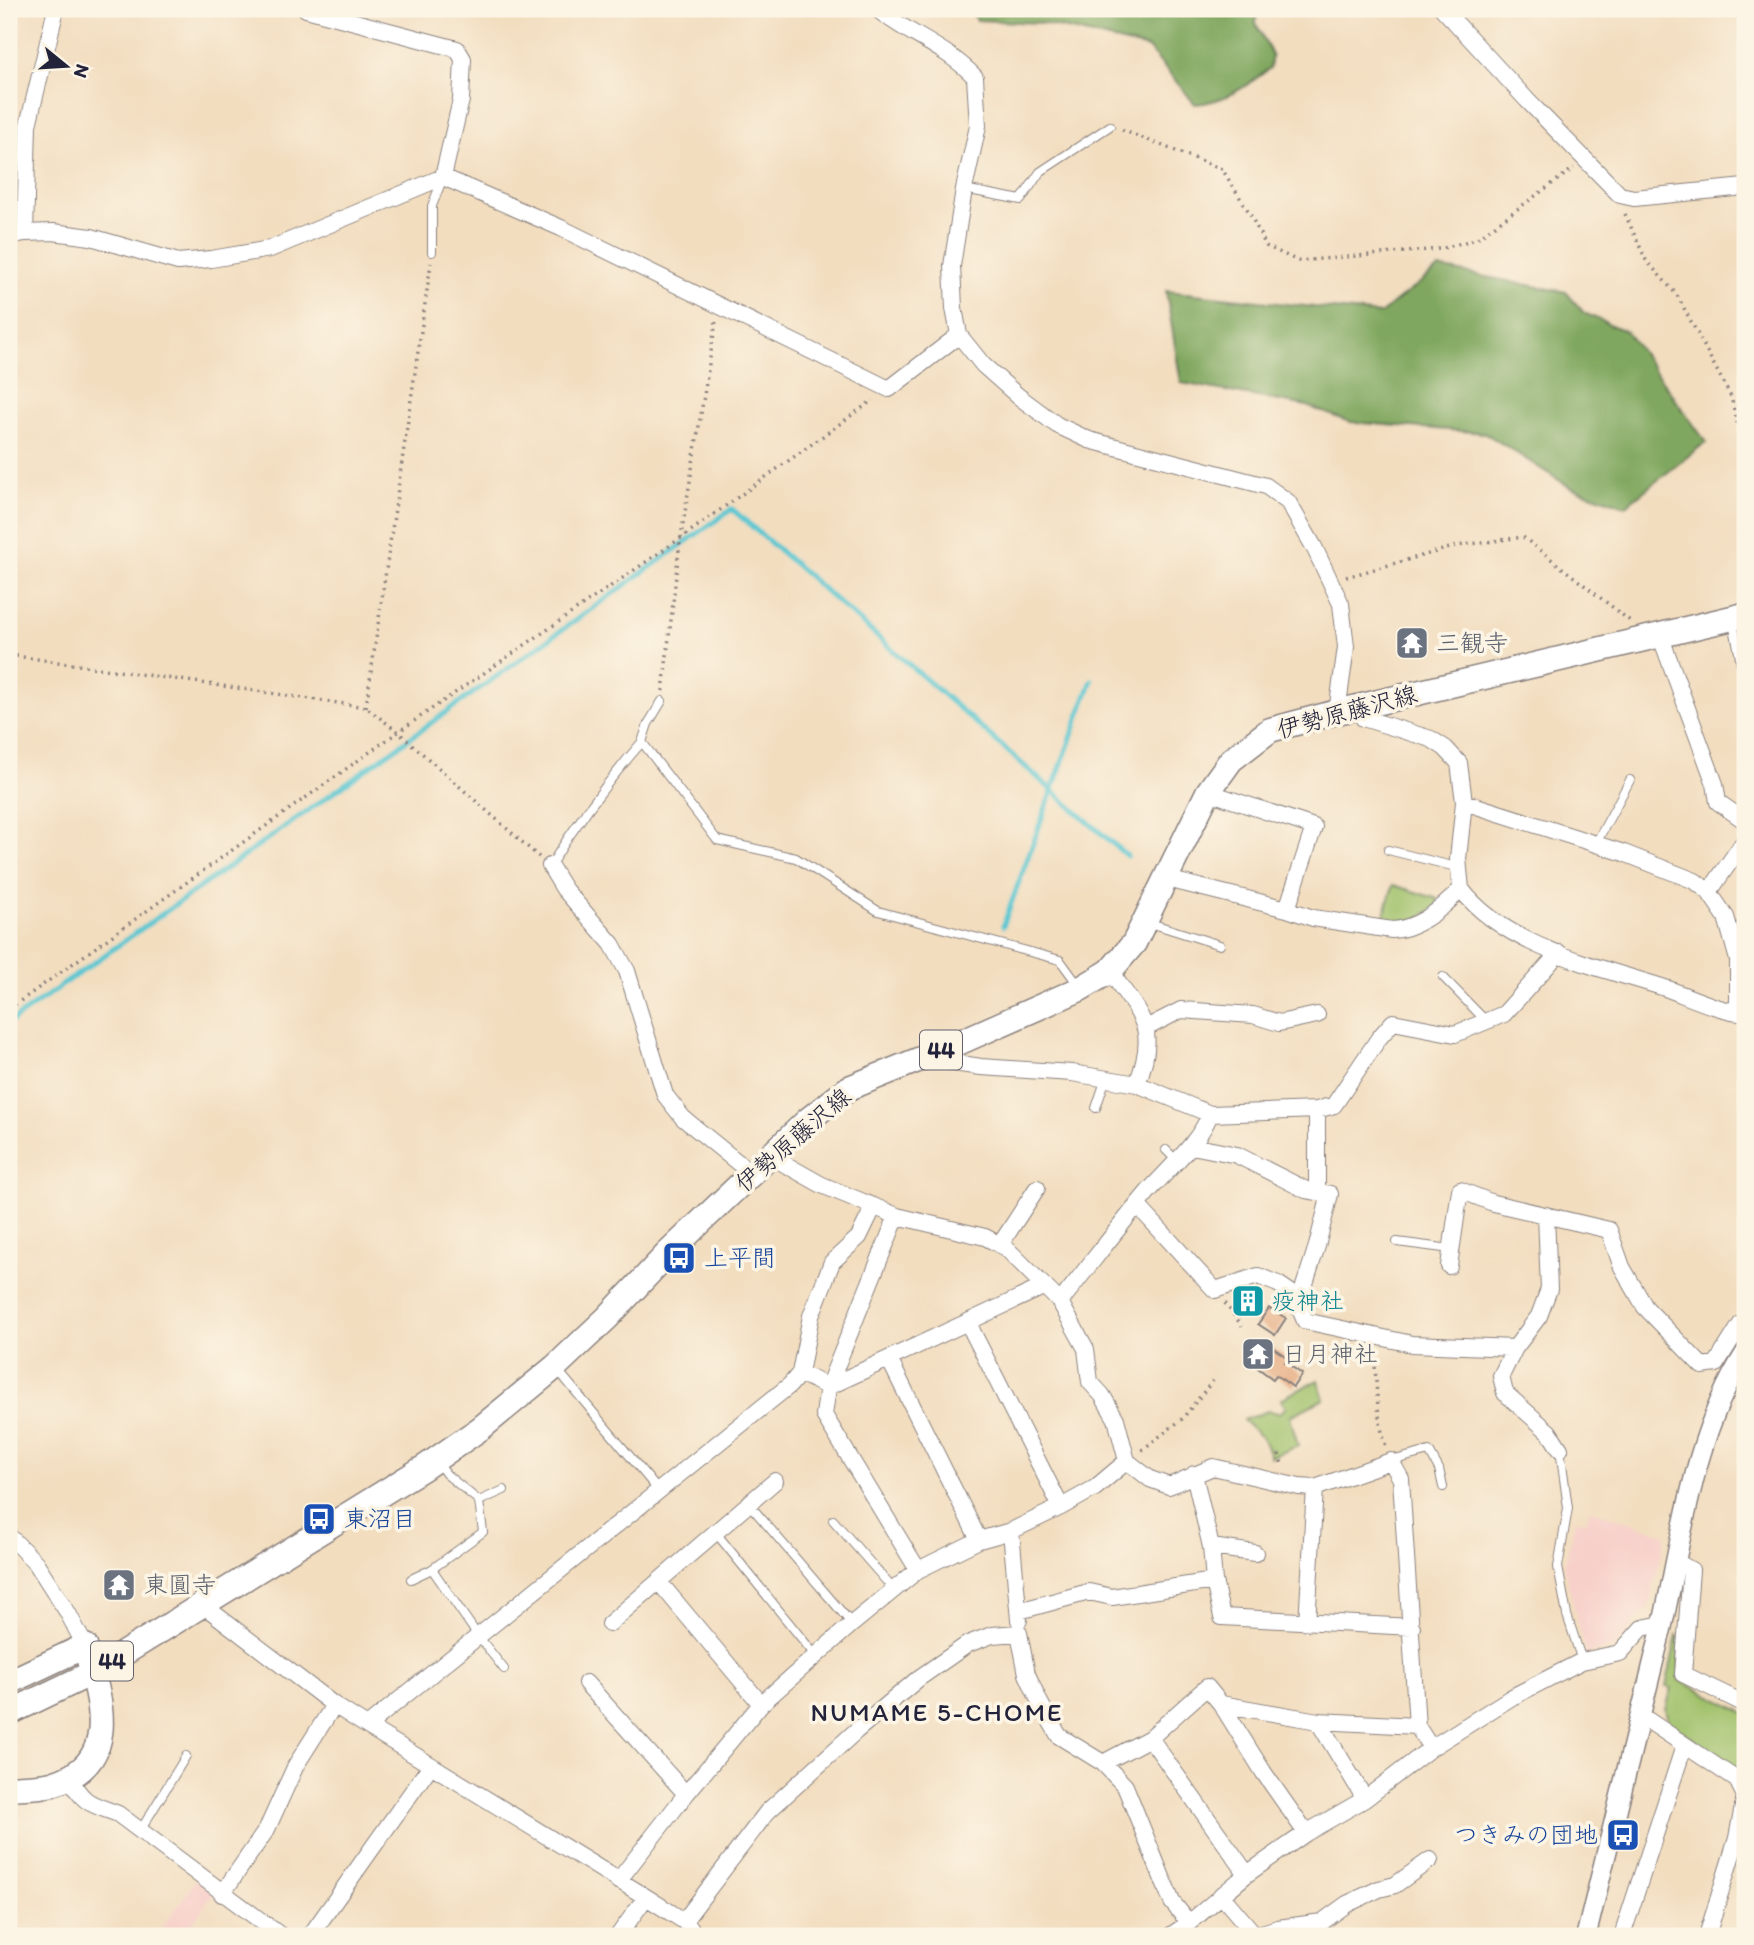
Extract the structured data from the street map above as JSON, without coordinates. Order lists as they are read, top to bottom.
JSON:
{
  "streets": {
    "main road": ["伊勢原藤沢線", "44"]
  },
  "districts": ["NUMAME 5-CHOME"],
  "places": {
    "temple": ["三観寺", "日月神社", "東圓寺"],
    "bus stop": ["上平間", "東沼目", "つきみの団地"],
    "building": ["疫神社"]
  },
  "north": "right"
}
